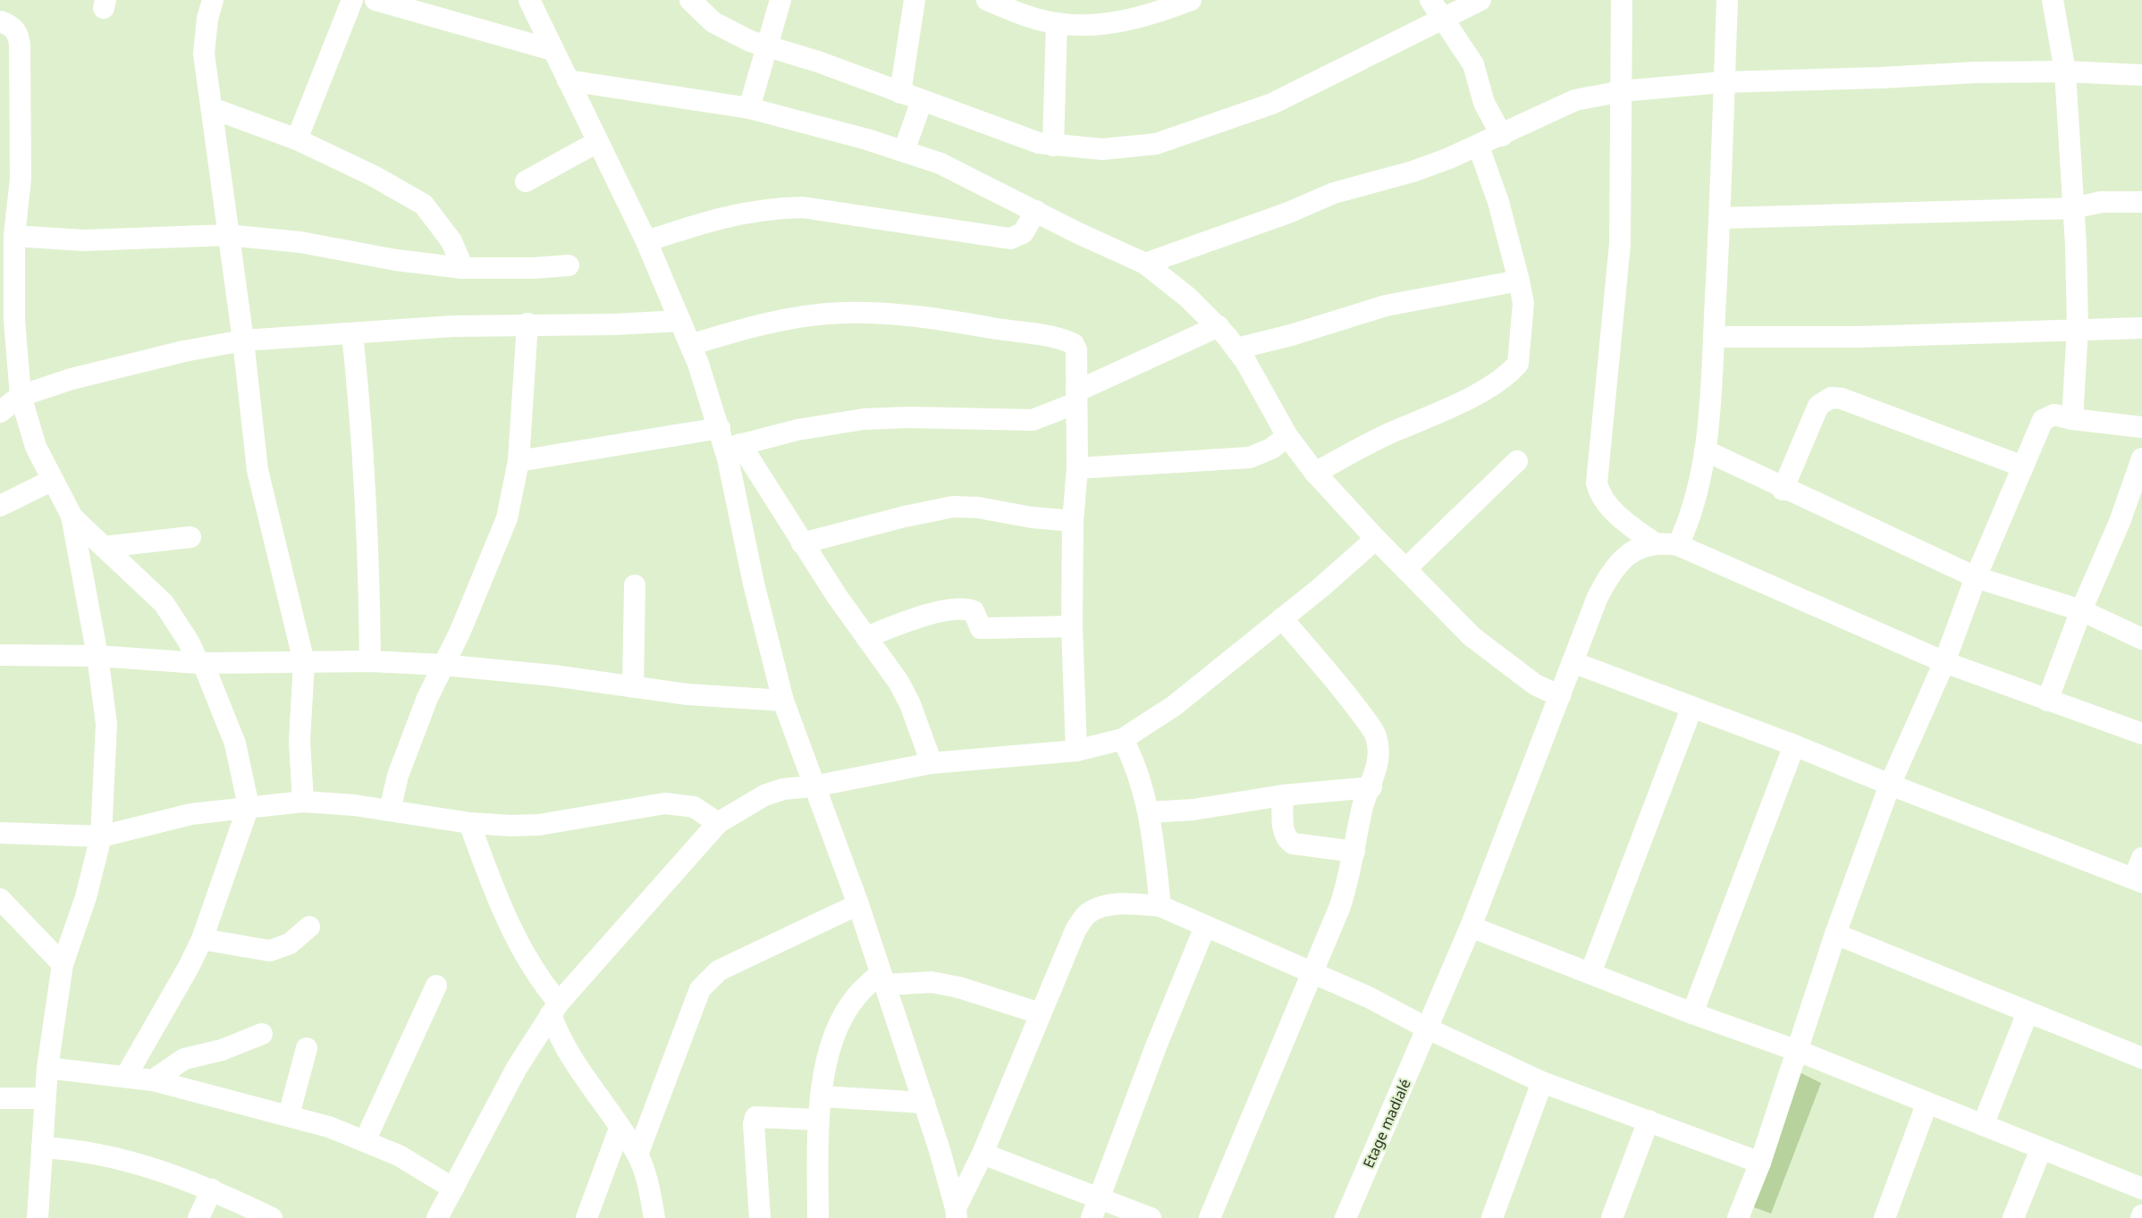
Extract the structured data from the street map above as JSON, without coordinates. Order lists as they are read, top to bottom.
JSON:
{
  "streets": {
    "street": ["Etage madialé"]
  }
}
